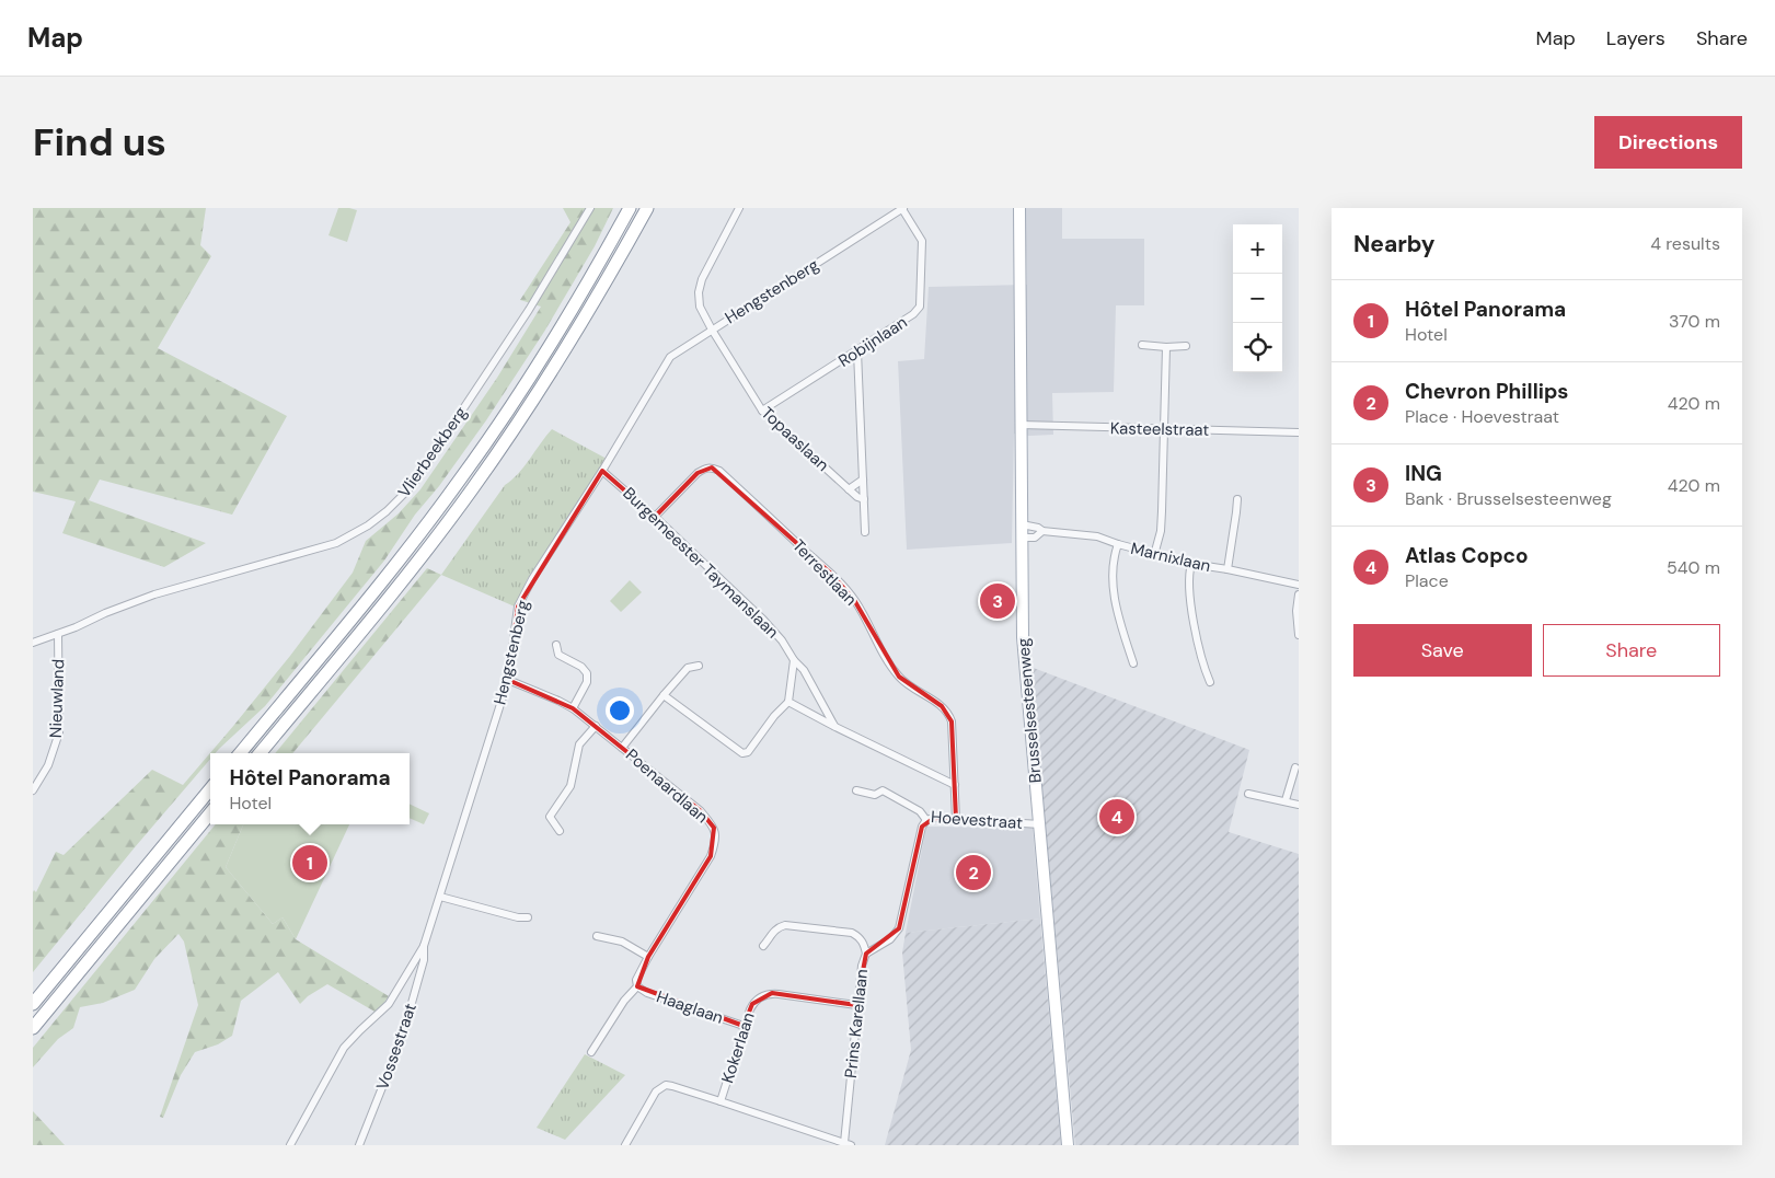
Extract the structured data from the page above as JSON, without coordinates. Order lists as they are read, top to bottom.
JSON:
{
  "streets": {
    "main road": ["Brusselsesteenweg"],
    "street": [
      "Hengstenberg",
      "Robijnlaan",
      "Kasteelstraat",
      "Topaaslaan",
      "Vlierbeekberg",
      "Marnixlaan",
      "Burgemeester Taymanslaan",
      "Terrestlaan",
      "Nieuwland",
      "Poenaardlaan",
      "Hoevestraat",
      "Haaglaan",
      "Prins Karellaan",
      "Vossestraat",
      "Kokerlaan"
    ]
  },
  "crossings": [
    ["Hengstenberg", "Robijnlaan"],
    ["Hengstenberg", "Topaaslaan"],
    ["Hengstenberg", "Burgemeester Taymanslaan"],
    ["Hengstenberg", "Poenaardlaan"],
    ["Hengstenberg", "Vossestraat"],
    ["Robijnlaan", "Topaaslaan"],
    ["Kasteelstraat", "Brusselsesteenweg"],
    ["Vlierbeekberg", "Nieuwland"],
    ["Marnixlaan", "Brusselsesteenweg"],
    ["Burgemeester Taymanslaan", "Terrestlaan"],
    ["Terrestlaan", "Hoevestraat"],
    ["Brusselsesteenweg", "Hoevestraat"],
    ["Poenaardlaan", "Haaglaan"],
    ["Hoevestraat", "Prins Karellaan"],
    ["Haaglaan", "Kokerlaan"],
    ["Prins Karellaan", "Kokerlaan"]
  ],
  "page": {
    "header": "Map",
    "nav": ["Map", "Layers", "Share"],
    "buttons": [
      "Directions",
      ["Save", "Share"]
    ],
    "title": "Find us",
    "heading": ["Nearby", "4 results"],
    "map_buttons": ["+", "−"],
    "list": [
      {
        "mark": "1",
        "name": "Hôtel Panorama",
        "note": "Hotel",
        "value": "370 m"
      },
      {
        "mark": "2",
        "name": "Chevron Phillips",
        "note": "Place · Hoevestraat",
        "value": "420 m"
      },
      {
        "mark": "3",
        "name": "ING",
        "note": "Bank · Brusselsesteenweg",
        "value": "420 m"
      },
      {
        "mark": "4",
        "name": "Atlas Copco",
        "note": "Place",
        "value": "540 m"
      }
    ],
    "pins": [
      "3",
      "4",
      "1",
      "2"
    ],
    "popup": ["Hôtel Panorama", "Hotel"]
  }
}
